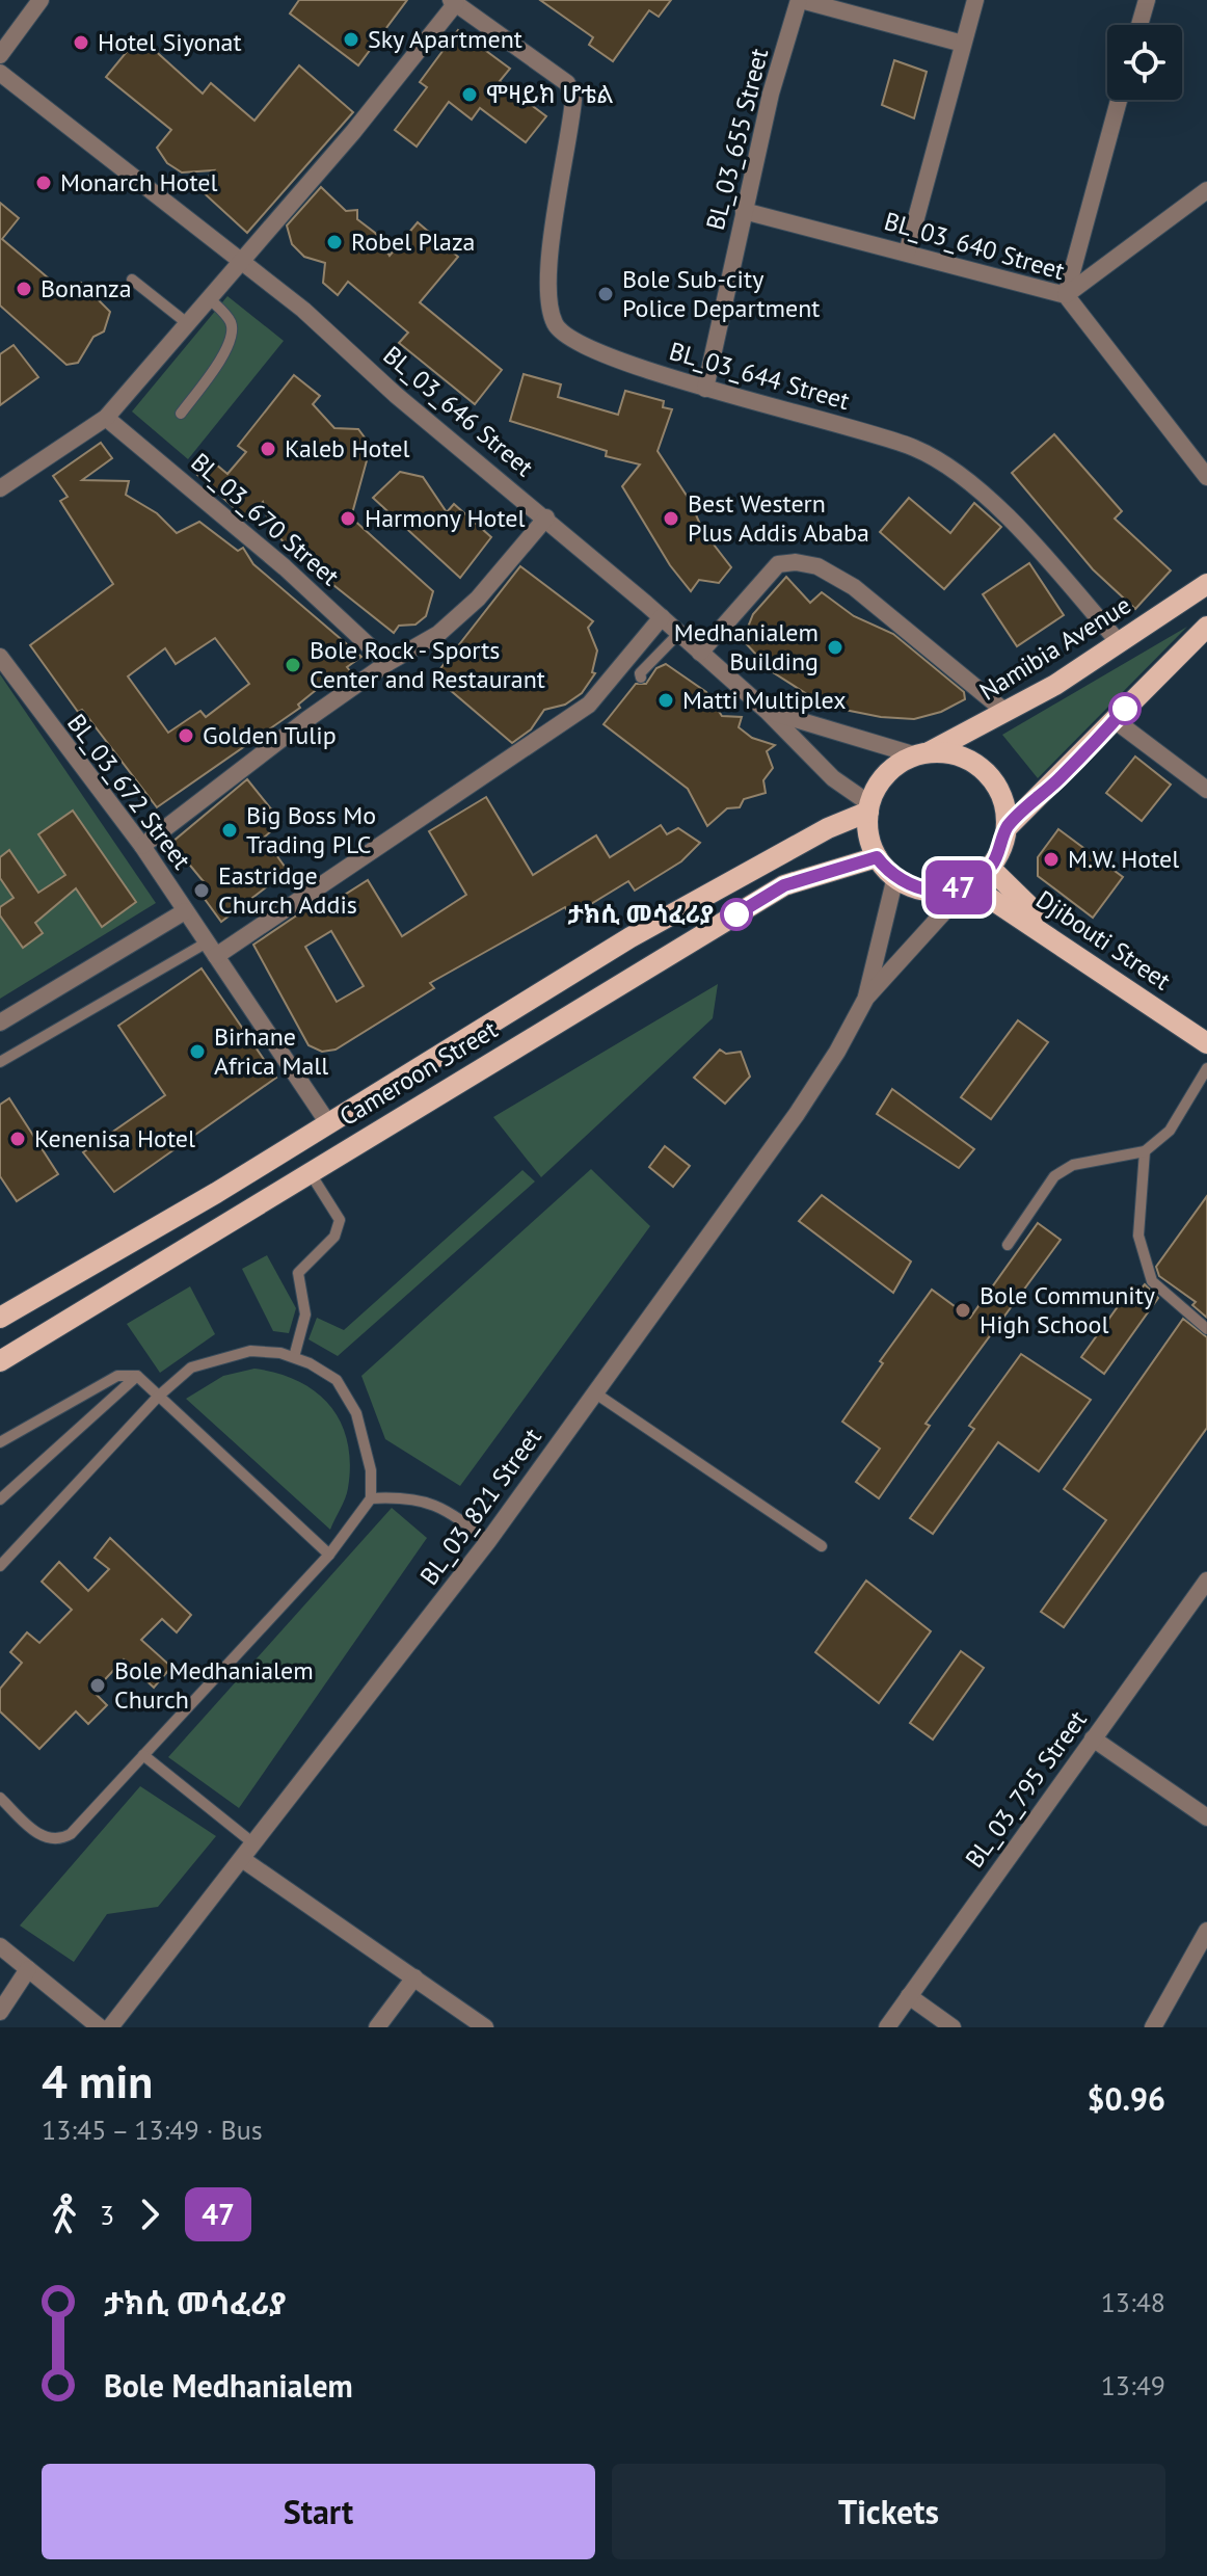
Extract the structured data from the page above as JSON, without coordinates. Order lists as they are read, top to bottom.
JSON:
{
  "streets": {
    "main road": ["Namibia Avenue", "Djibouti Street", "Cameroon Street"],
    "street": [
      "BL_03_655 Street",
      "BL_03_640 Street",
      "BL_03_644 Street",
      "BL_03_646 Street",
      "BL_03_670 Street",
      "BL_03_672 Street",
      "BL_03_821 Street",
      "BL_03_795 Street"
    ]
  },
  "crossings": [
    ["BL_03_655 Street", "BL_03_640 Street"],
    ["BL_03_655 Street", "BL_03_644 Street"],
    ["BL_03_644 Street", "Namibia Avenue"],
    ["BL_03_646 Street", "Namibia Avenue"],
    ["BL_03_646 Street", "Djibouti Street"],
    ["BL_03_646 Street", "Cameroon Street"],
    ["Namibia Avenue", "Djibouti Street"],
    ["Namibia Avenue", "Cameroon Street"],
    ["BL_03_672 Street", "Cameroon Street"],
    ["Djibouti Street", "Cameroon Street"]
  ],
  "places": [
    "Sky Apartment",
    "Hotel Siyonat",
    "ሞዛይክ ሆቴል",
    "Monarch Hotel",
    "Robel Plaza",
    "Bonanza",
    "Bole Sub-city Police Department",
    "Kaleb Hotel",
    "Harmony Hotel",
    "Best Western Plus Addis Ababa",
    "Medhanialem Building",
    "Bole Rock - Sports Center and Restaurant",
    "Matti Multiplex",
    "Golden Tulip",
    "Big Boss Mo Trading PLC",
    "M.W. Hotel",
    "Eastridge Church Addis",
    "ታክሲ መሳፈሪያ",
    "Birhane Africa Mall",
    "Kenenisa Hotel",
    "Bole Community High School",
    "Bole Medhanialem Church"
  ],
  "lines": ["bus line 47"],
  "page": {
    "on_map": "47",
    "heading": ["4 min", "13:45 – 13:49 · Bus", "$0.96"],
    "legs": ["3", "47"],
    "list": [
      {
        "name": "ታክሲ መሳፈሪያ",
        "value": "13:48"
      },
      {
        "name": "Bole Medhanialem",
        "value": "13:49"
      }
    ],
    "buttons": ["Start", "Tickets"]
  }
}
